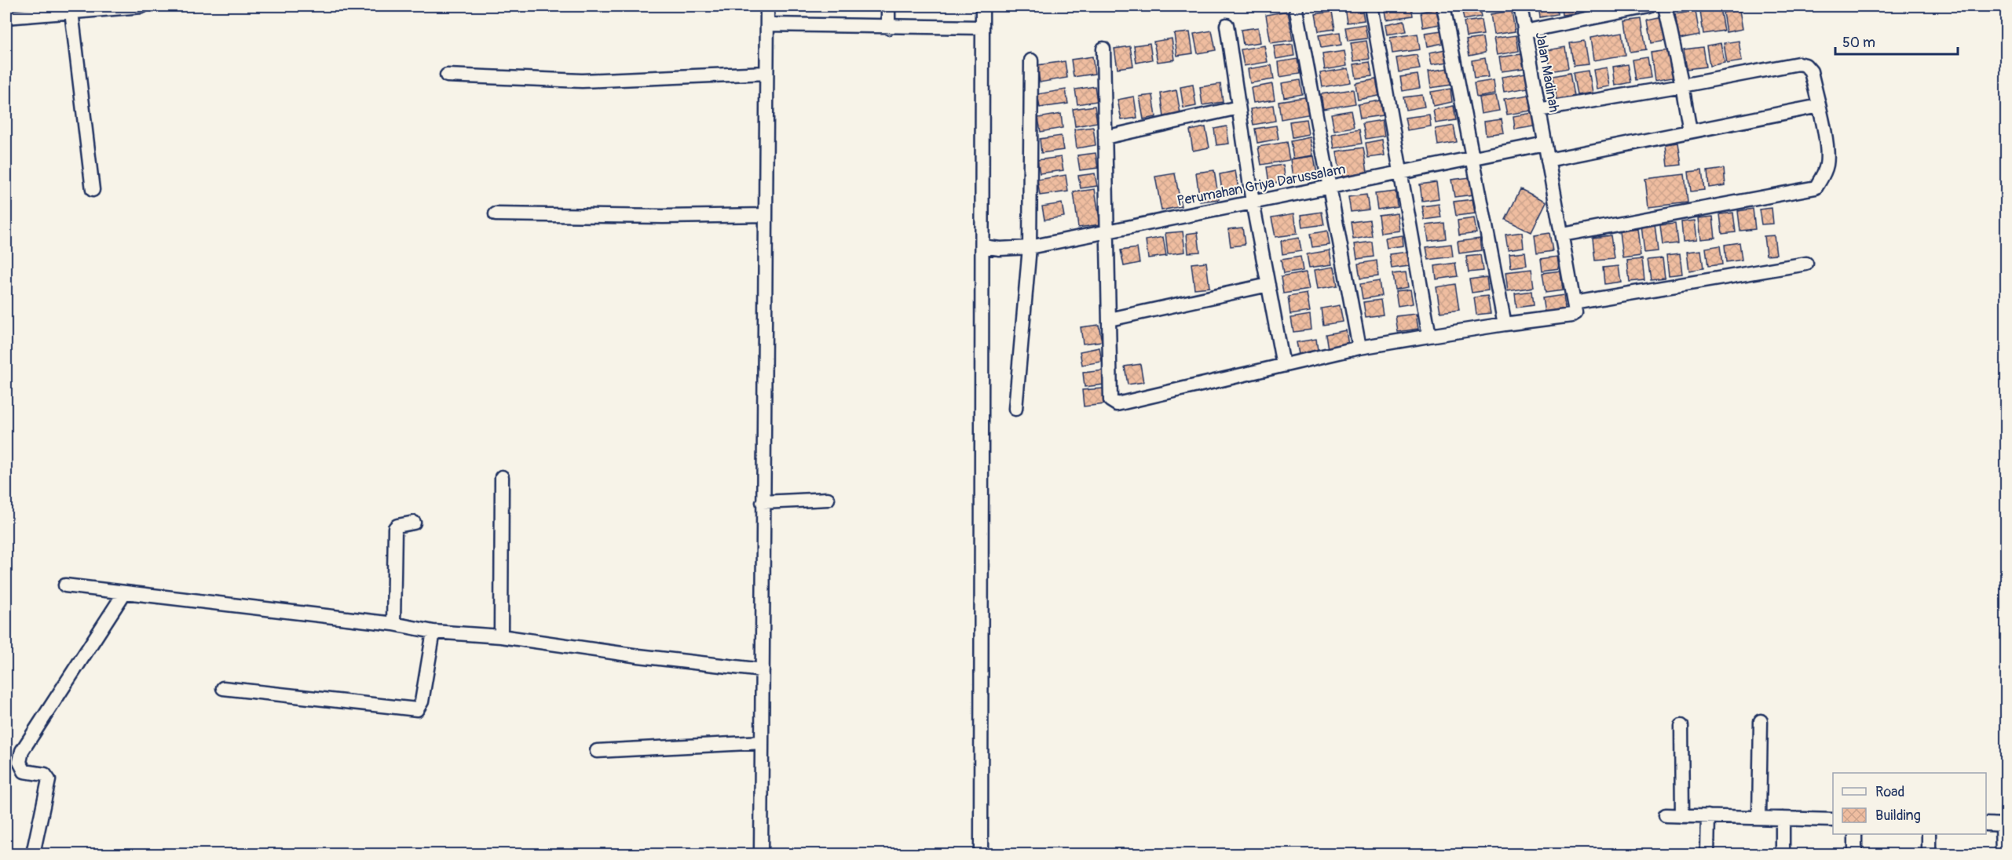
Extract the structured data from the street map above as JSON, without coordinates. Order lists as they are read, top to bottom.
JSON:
{
  "streets": {
    "street": ["Jalan Madinah", "Perumahan Griya Darussalam"]
  },
  "crossings": [
    ["Jalan Madinah", "Perumahan Griya Darussalam"]
  ],
  "legend": ["Road", "Building"],
  "scale_bar": "50 m"
}
